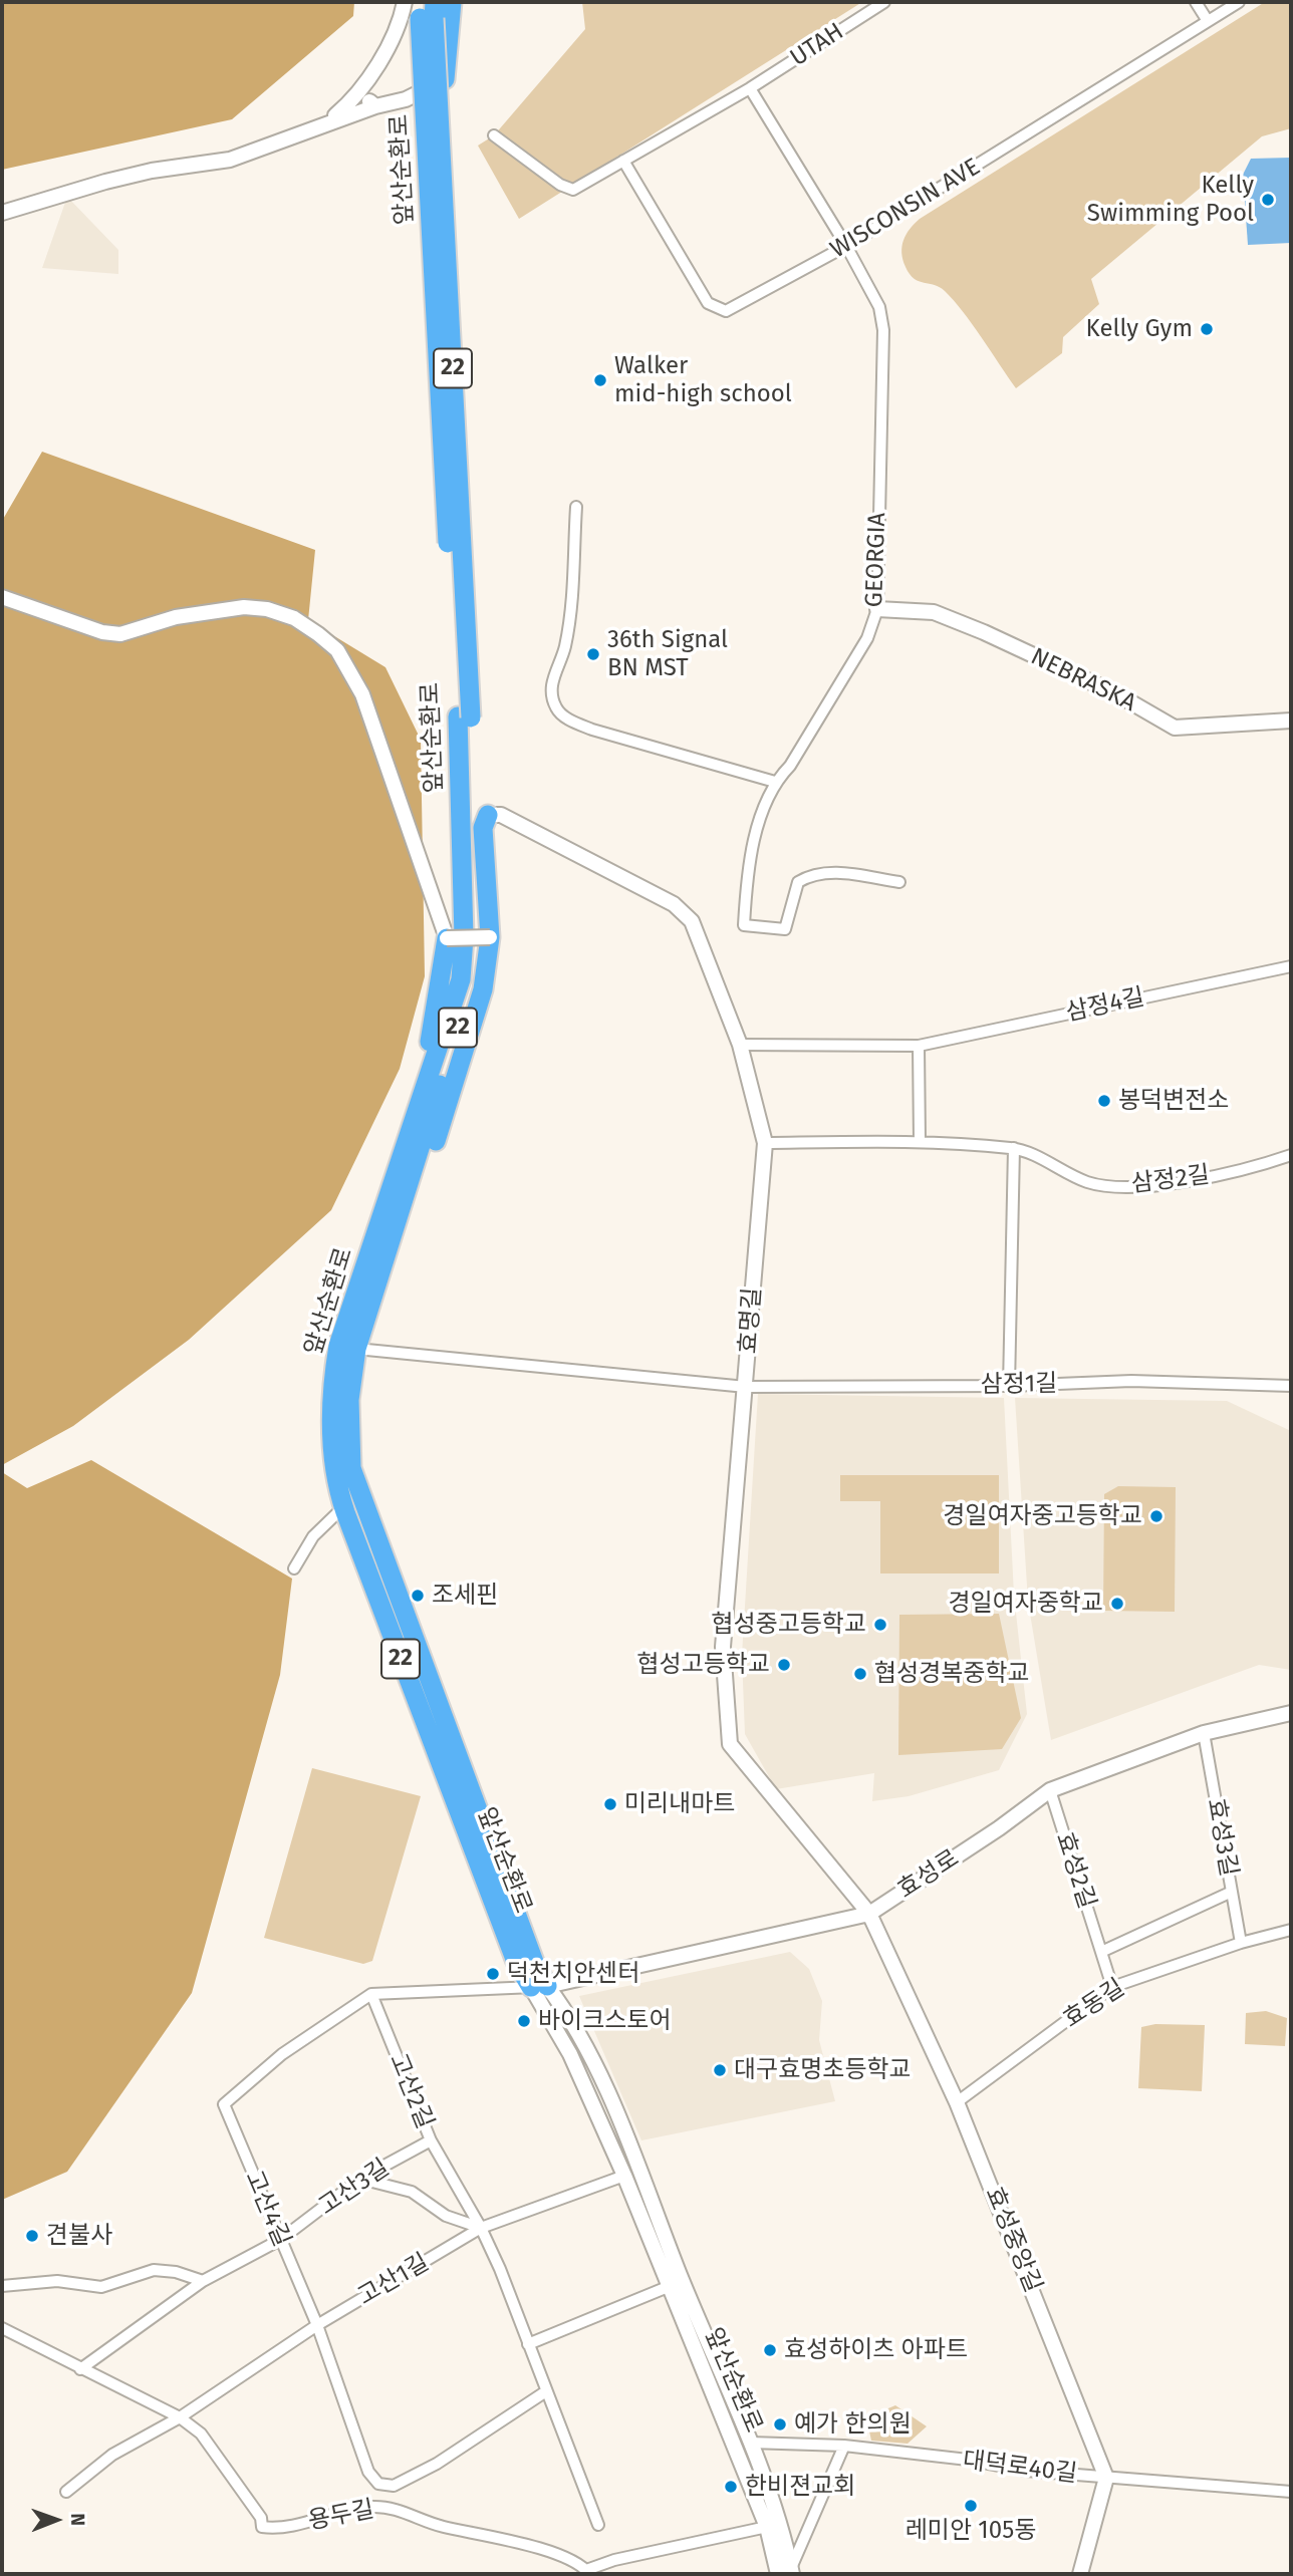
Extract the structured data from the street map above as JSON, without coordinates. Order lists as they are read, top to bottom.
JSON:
{
  "streets": {
    "highway": ["앞산순환로", "22"],
    "street": [
      "UTAH",
      "WISCONSIN AVE",
      "GEORGIA",
      "NEBRASKA",
      "삼정4길",
      "삼정2길",
      "효명길",
      "삼정1길",
      "효성3길",
      "효성2길",
      "효성로",
      "효동길",
      "고산2길",
      "고산3길",
      "고산4길",
      "효성중앙길",
      "고산1길",
      "대덕로40길",
      "용두길"
    ]
  },
  "crossings": [
    ["UTAH", "WISCONSIN AVE"],
    ["UTAH", "GEORGIA"],
    ["앞산순환로", "삼정1길"],
    ["앞산순환로", "효성로"],
    ["앞산순환로", "고산1길"],
    ["앞산순환로", "대덕로40길"],
    ["WISCONSIN AVE", "GEORGIA"],
    ["GEORGIA", "NEBRASKA"],
    ["삼정4길", "효명길"],
    ["삼정2길", "효명길"],
    ["효명길", "삼정1길"],
    ["효명길", "효성로"],
    ["효명길", "효성중앙길"],
    ["효성3길", "효성로"],
    ["효성3길", "효동길"],
    ["효성2길", "효성로"],
    ["효성2길", "효동길"],
    ["효성로", "효성중앙길"],
    ["효동길", "효성중앙길"],
    ["고산2길", "고산3길"],
    ["고산2길", "고산4길"],
    ["고산2길", "고산1길"],
    ["고산3길", "고산4길"],
    ["고산3길", "용두길"],
    ["고산4길", "고산1길"],
    ["효성중앙길", "대덕로40길"],
    ["고산1길", "용두길"]
  ],
  "places": [
    "Kelly Swimming Pool",
    "Kelly Gym",
    "Walker mid-high school",
    "36th Signal BN MST",
    "봉덕변전소",
    "경일여자중고등학교",
    "조세핀",
    "경일여자중학교",
    "협성중고등학교",
    "협성고등학교",
    "협성경복중학교",
    "미리내마트",
    "덕천치안센터",
    "바이크스토어",
    "대구효명초등학교",
    "견불사",
    "효성하이츠 아파트",
    "예가 한의원",
    "한비젼교회",
    "레미안 105동"
  ],
  "north": "right"
}
